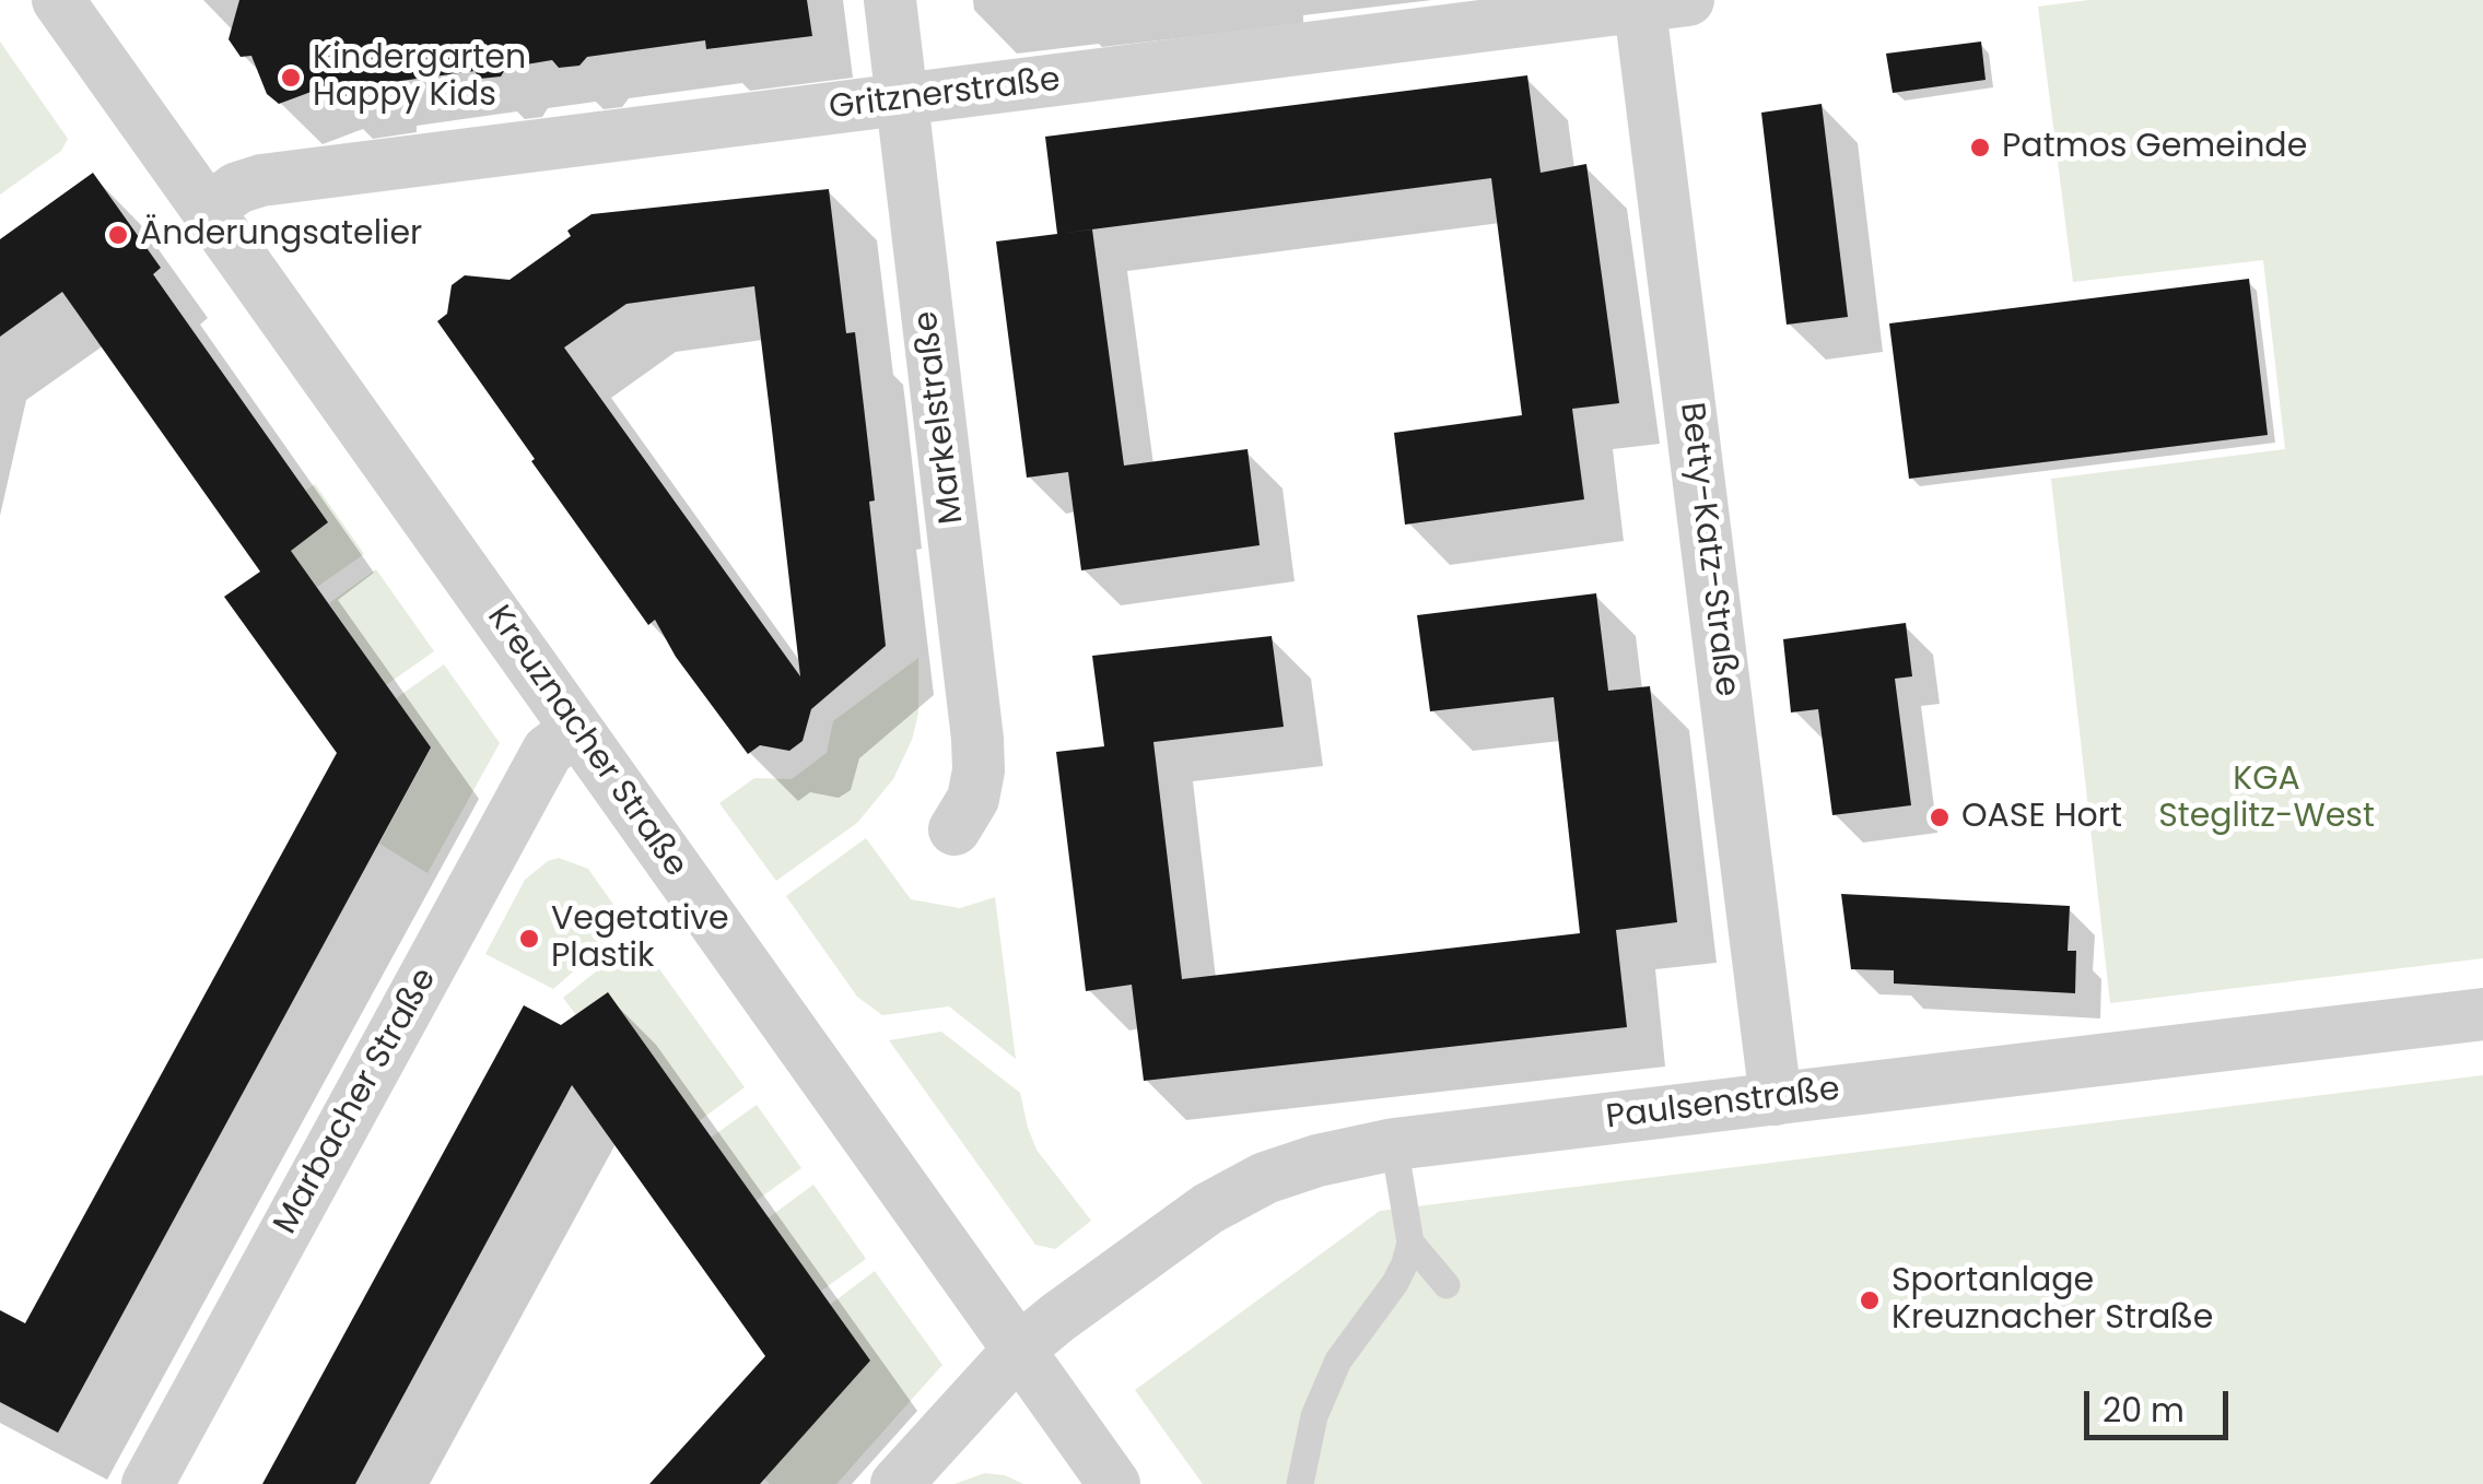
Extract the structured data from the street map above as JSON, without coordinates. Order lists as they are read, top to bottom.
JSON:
{
  "streets": {
    "street": [
      "Gritznerstraße",
      "Markelstraße",
      "Betty-Katz-Straße",
      "Kreuznacher Straße",
      "Marbacher Straße",
      "Paulsenstraße"
    ]
  },
  "crossings": [
    ["Gritznerstraße", "Markelstraße"],
    ["Gritznerstraße", "Betty-Katz-Straße"],
    ["Gritznerstraße", "Kreuznacher Straße"],
    ["Betty-Katz-Straße", "Paulsenstraße"],
    ["Kreuznacher Straße", "Marbacher Straße"],
    ["Kreuznacher Straße", "Paulsenstraße"]
  ],
  "parks": ["KGA Steglitz-West"],
  "places": [
    "Kindergarten Happy Kids",
    "Patmos Gemeinde",
    "Änderungsatelier",
    "OASE Hort",
    "Vegetative Plastik",
    "Sportanlage Kreuznacher Straße"
  ],
  "scale_bar": "20 m"
}
